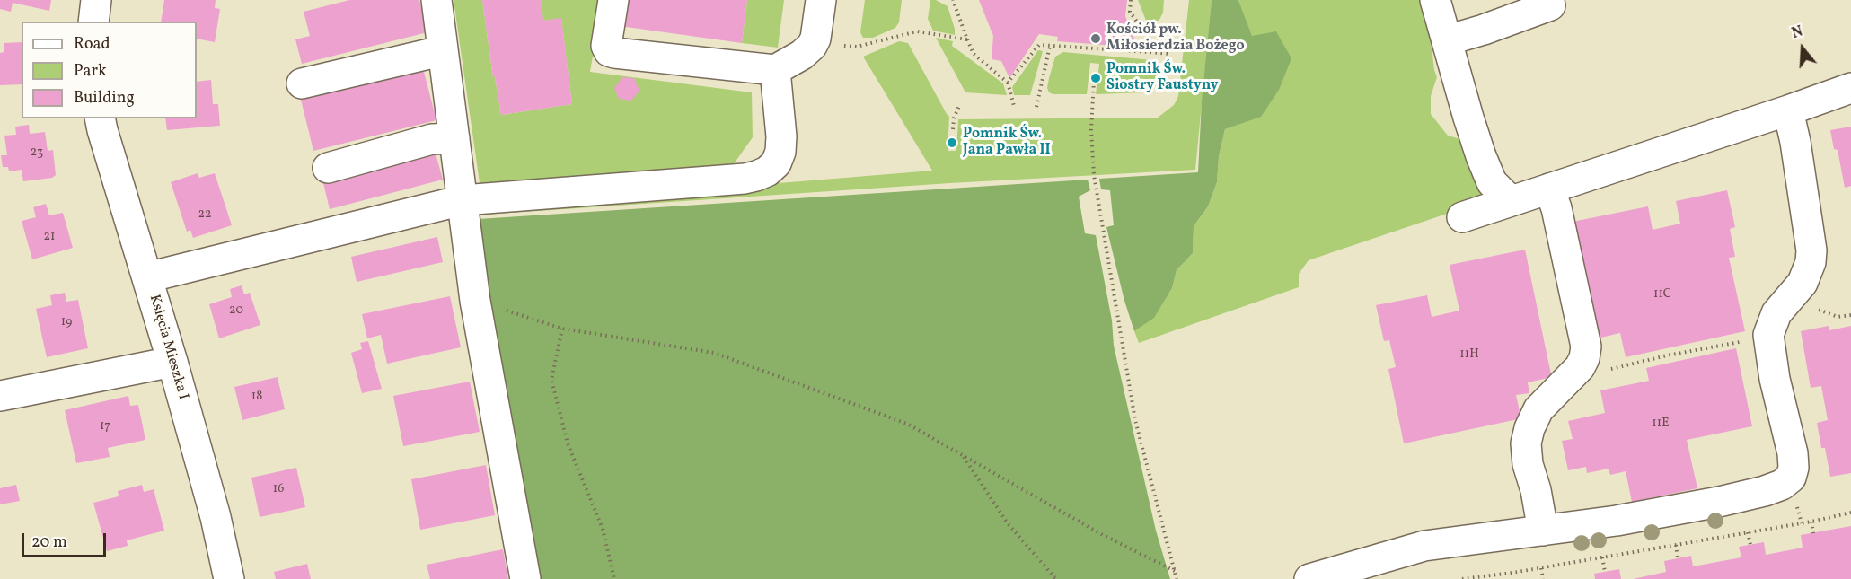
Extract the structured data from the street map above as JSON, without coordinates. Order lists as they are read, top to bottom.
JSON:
{
  "streets": {
    "street": ["Księcia Mieszka I"]
  },
  "places": ["Kościół pw. Miłosierdzia Bożego", "Pomnik Św. Siostry Faustyny", "Pomnik Św. Jana Pawła II"],
  "house_numbers": [
    "23",
    "22",
    "21",
    "11C",
    "20",
    "19",
    "11H",
    "18",
    "11E",
    "17",
    "16"
  ],
  "legend": ["Road", "Park", "Building"],
  "scale_bar": "20 m",
  "north": "top"
}
